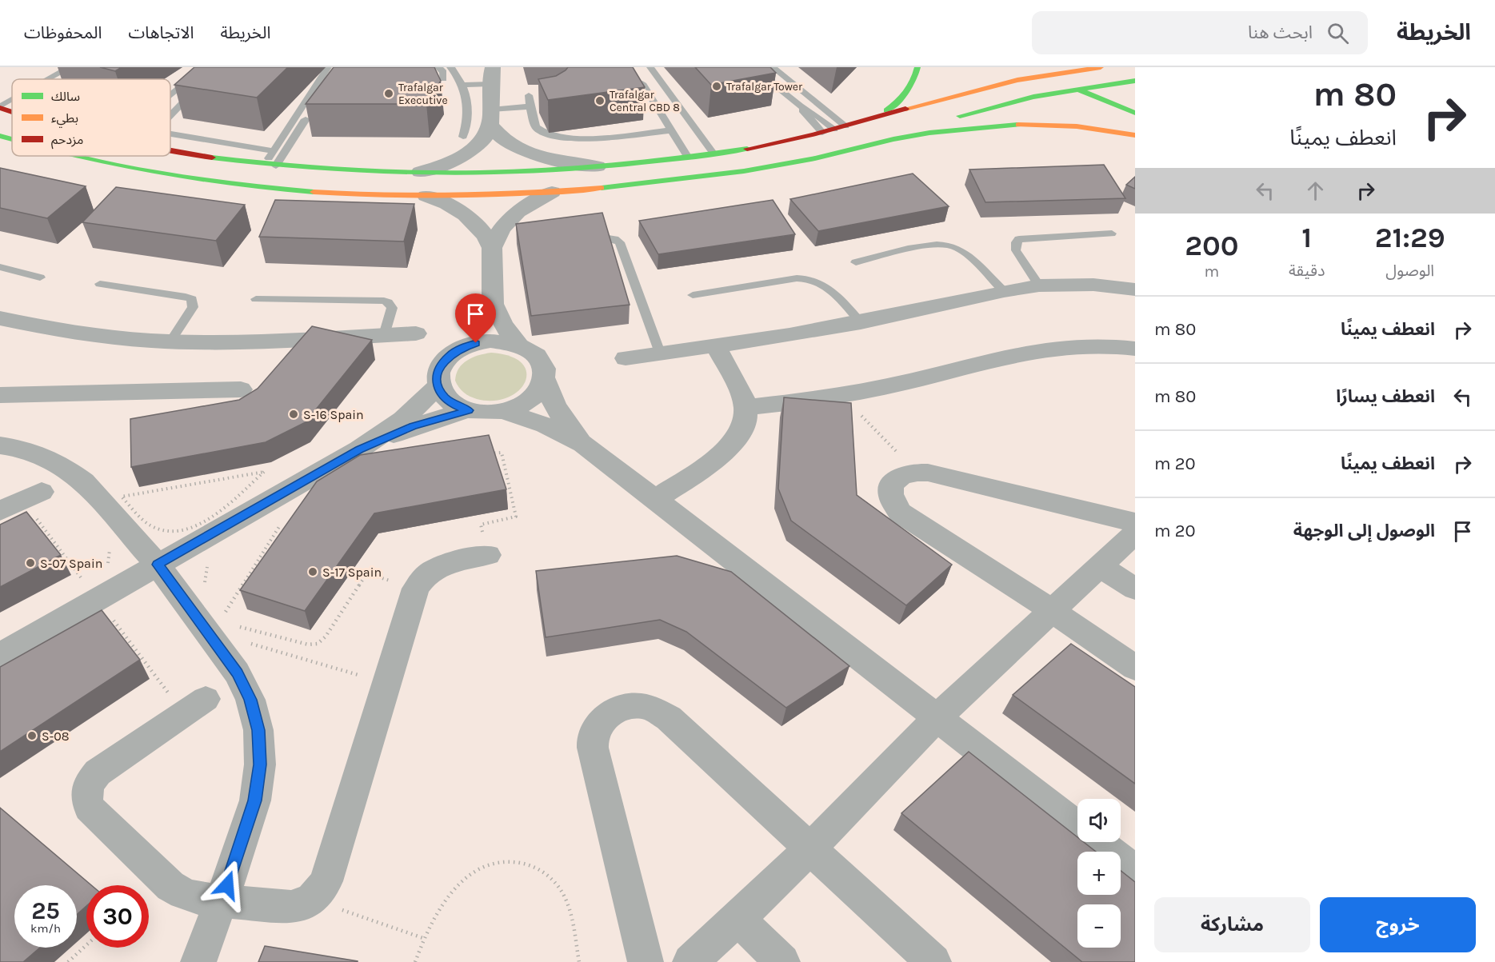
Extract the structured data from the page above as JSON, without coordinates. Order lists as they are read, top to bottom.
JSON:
{
  "places": [
    "Trafalgar Tower",
    "Trafalgar Executive",
    "Trafalgar Central CBD 8",
    "S-16 Spain",
    "S-07 Spain",
    "S-17 Spain",
    "S-08"
  ],
  "legend": ["سالك", "بطيء", "مزدحم"],
  "page": {
    "header": "الخريطة",
    "search": "ابحث هنا",
    "nav": ["الخريطة", "الاتجاهات", "المحفوظات"],
    "turn": ["80 m", "انعطف يمينًا"],
    "eta": [
      "21:29",
      "الوصول",
      "1",
      "دقيقة",
      "200",
      "m"
    ],
    "list": [
      {
        "name": "انعطف يمينًا",
        "value": "80 m"
      },
      {
        "name": "انعطف يسارًا",
        "value": "80 m"
      },
      {
        "name": "انعطف يمينًا",
        "value": "20 m"
      },
      {
        "name": "الوصول إلى الوجهة",
        "value": "20 m"
      }
    ],
    "map_buttons": ["+", "−"],
    "speed": "25 km/h",
    "limit": "30",
    "buttons": ["خروج", "مشاركة"]
  }
}
